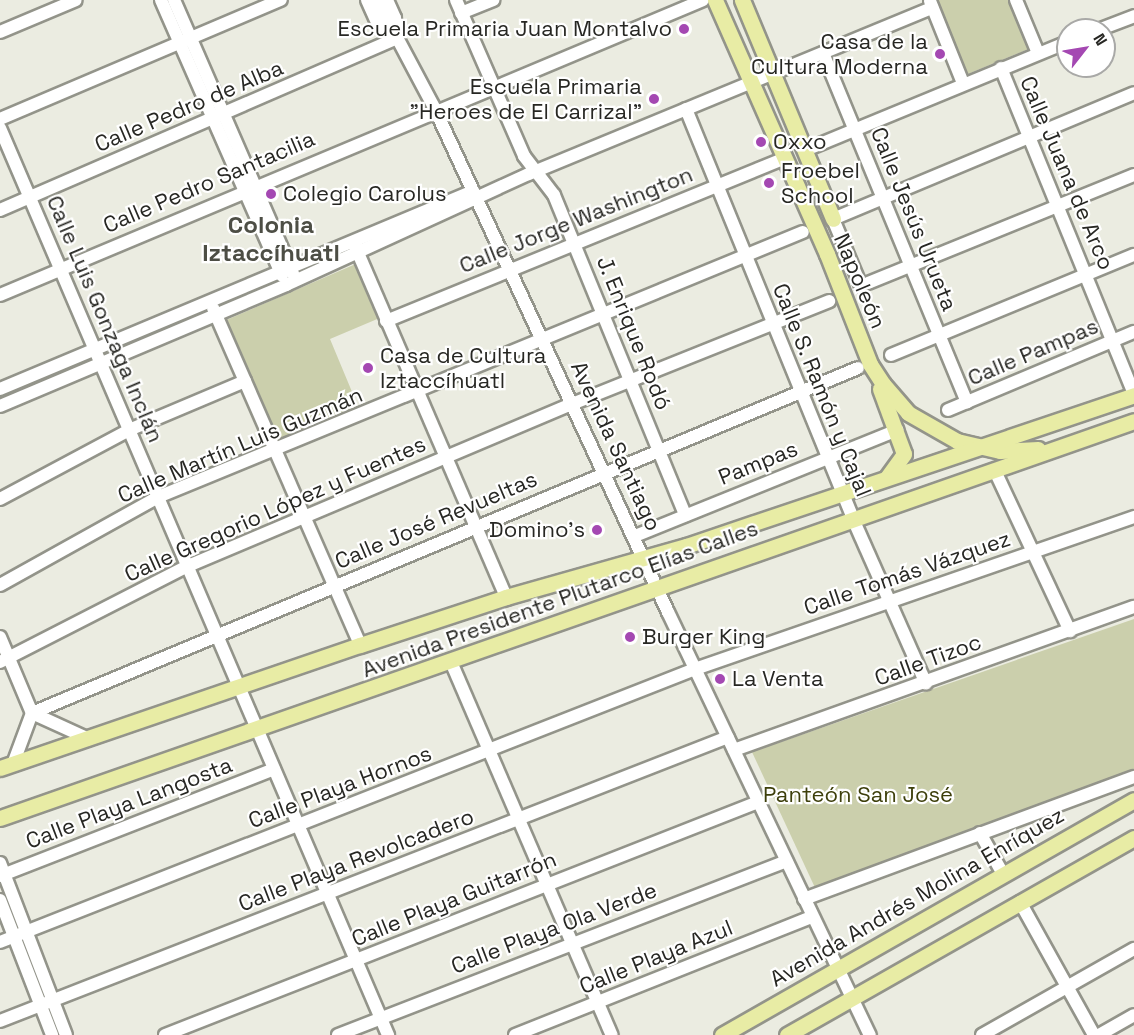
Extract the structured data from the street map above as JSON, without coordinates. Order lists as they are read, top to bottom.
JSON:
{
  "streets": {
    "main road": ["Napoleón", "Avenida Presidente Plutarco Elías Calles", "Avenida Andrés Molina Enríquez"],
    "street": [
      "Calle Pedro de Alba",
      "Calle Juana de Arco",
      "Calle Pedro Santacilia",
      "Calle Jesús Urueta",
      "Calle Jorge Washington",
      "Calle Luis Gonzaga Inclán",
      "J. Enrique Rodó",
      "Calle Pampas",
      "Calle S. Ramón y Cajal",
      "Calle Martín Luis Guzmán",
      "Avenida Santiago",
      "Pampas",
      "Calle Gregorio López y Fuentes",
      "Calle José Revueltas",
      "Calle Tomás Vázquez",
      "Calle Tizoc",
      "Calle Playa Hornos",
      "Calle Playa Langosta",
      "Calle Playa Revolcadero",
      "Calle Playa Guitarrón",
      "Calle Playa Ola Verde",
      "Calle Playa Azul"
    ]
  },
  "crossings": [
    ["Calle Pedro de Alba", "Calle Luis Gonzaga Inclán"],
    ["Calle Pedro de Alba", "Avenida Santiago"],
    ["Calle Juana de Arco", "Calle Pampas"],
    ["Calle Juana de Arco", "Avenida Presidente Plutarco Elías Calles"],
    ["Calle Pedro Santacilia", "Calle Luis Gonzaga Inclán"],
    ["Calle Pedro Santacilia", "J. Enrique Rodó"],
    ["Calle Pedro Santacilia", "Avenida Santiago"],
    ["Calle Jesús Urueta", "Napoleón"],
    ["Calle Jesús Urueta", "Calle Pampas"],
    ["Calle Jorge Washington", "Napoleón"],
    ["Calle Jorge Washington", "J. Enrique Rodó"],
    ["Calle Jorge Washington", "Calle S. Ramón y Cajal"],
    ["Calle Jorge Washington", "Avenida Santiago"],
    ["Napoleón", "Calle José Revueltas"],
    ["Napoleón", "Avenida Presidente Plutarco Elías Calles"],
    ["Calle Luis Gonzaga Inclán", "Calle Martín Luis Guzmán"],
    ["Calle Luis Gonzaga Inclán", "Calle Gregorio López y Fuentes"],
    ["Calle Luis Gonzaga Inclán", "Calle José Revueltas"],
    ["Calle Luis Gonzaga Inclán", "Avenida Presidente Plutarco Elías Calles"],
    ["Calle Luis Gonzaga Inclán", "Calle Playa Hornos"],
    ["Calle Luis Gonzaga Inclán", "Calle Playa Langosta"],
    ["Calle Luis Gonzaga Inclán", "Calle Playa Revolcadero"],
    ["Calle Luis Gonzaga Inclán", "Calle Playa Guitarrón"],
    ["Calle Luis Gonzaga Inclán", "Calle Playa Ola Verde"],
    ["J. Enrique Rodó", "Calle Martín Luis Guzmán"],
    ["J. Enrique Rodó", "Pampas"],
    ["J. Enrique Rodó", "Calle Gregorio López y Fuentes"],
    ["J. Enrique Rodó", "Calle José Revueltas"],
    ["Calle S. Ramón y Cajal", "Calle Martín Luis Guzmán"],
    ["Calle S. Ramón y Cajal", "Pampas"],
    ["Calle S. Ramón y Cajal", "Calle Gregorio López y Fuentes"],
    ["Calle S. Ramón y Cajal", "Calle José Revueltas"],
    ["Calle S. Ramón y Cajal", "Calle Tomás Vázquez"],
    ["Calle S. Ramón y Cajal", "Avenida Presidente Plutarco Elías Calles"],
    ["Calle S. Ramón y Cajal", "Calle Tizoc"],
    ["Calle Martín Luis Guzmán", "Avenida Santiago"],
    ["Avenida Santiago", "Pampas"],
    ["Avenida Santiago", "Calle Gregorio López y Fuentes"],
    ["Avenida Santiago", "Calle José Revueltas"],
    ["Avenida Santiago", "Calle Tomás Vázquez"],
    ["Avenida Santiago", "Avenida Presidente Plutarco Elías Calles"],
    ["Avenida Santiago", "Calle Tizoc"],
    ["Avenida Santiago", "Calle Playa Hornos"],
    ["Avenida Santiago", "Calle Playa Revolcadero"],
    ["Avenida Santiago", "Avenida Andrés Molina Enríquez"],
    ["Avenida Santiago", "Calle Playa Guitarrón"],
    ["Avenida Santiago", "Calle Playa Ola Verde"],
    ["Avenida Santiago", "Calle Playa Azul"],
    ["Calle Tomás Vázquez", "Calle Playa Hornos"]
  ],
  "districts": ["Colonia Iztaccíhuatl"],
  "parks": ["Panteón San José"],
  "places": [
    "Escuela Primaria Juan Montalvo",
    "Casa de la Cultura Moderna",
    "Escuela Primaria \"Heroes de El Carrizal\"",
    "Oxxo",
    "Froebel School",
    "Colegio Carolus",
    "Casa de Cultura Iztaccíhuatl",
    "Domino's",
    "Burger King",
    "La Venta"
  ],
  "north": "top right"
}
